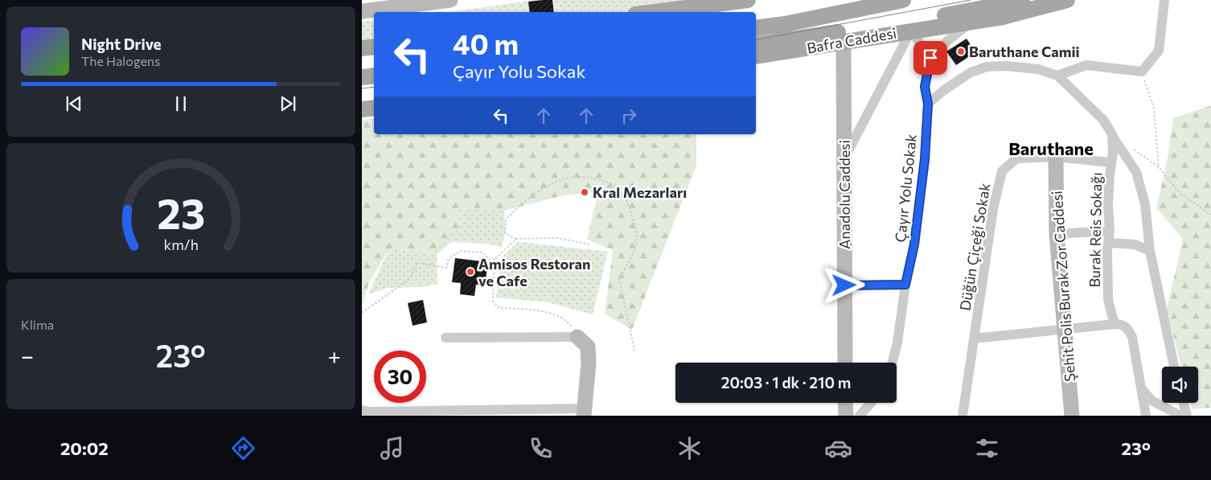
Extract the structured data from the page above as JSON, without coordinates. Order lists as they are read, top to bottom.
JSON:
{
  "streets": {
    "main road": ["Bafra Caddesi", "Anadolu Caddesi", "Şehit Polis Burak Zor Caddesi"],
    "street": ["Çayır Yolu Sokak", "Burak Reis Sokağı", "Düğün Çiçeği Sokak"]
  },
  "crossings": [
    ["Bafra Caddesi", "Anadolu Caddesi"],
    ["Çayır Yolu Sokak", "Burak Reis Sokağı"],
    ["Burak Reis Sokağı", "Düğün Çiçeği Sokak"],
    ["Düğün Çiçeği Sokak", "Şehit Polis Burak Zor Caddesi"]
  ],
  "districts": ["Baruthane"],
  "places": ["Baruthane Camii", "Kral Mezarları", "Amisos Restoran ve Cafe"],
  "page": {
    "turn": ["40 m", "Çayır Yolu Sokak"],
    "song": ["Night Drive", "The Halogens"],
    "tile": "Klima",
    "heat": ["−", "23°", "+"],
    "limit": "30",
    "trip": "20:03 · 1 dk · 210 m",
    "tabs": ["20:02", "23°"],
    "gauge": ["23", "km/h"]
  }
}
